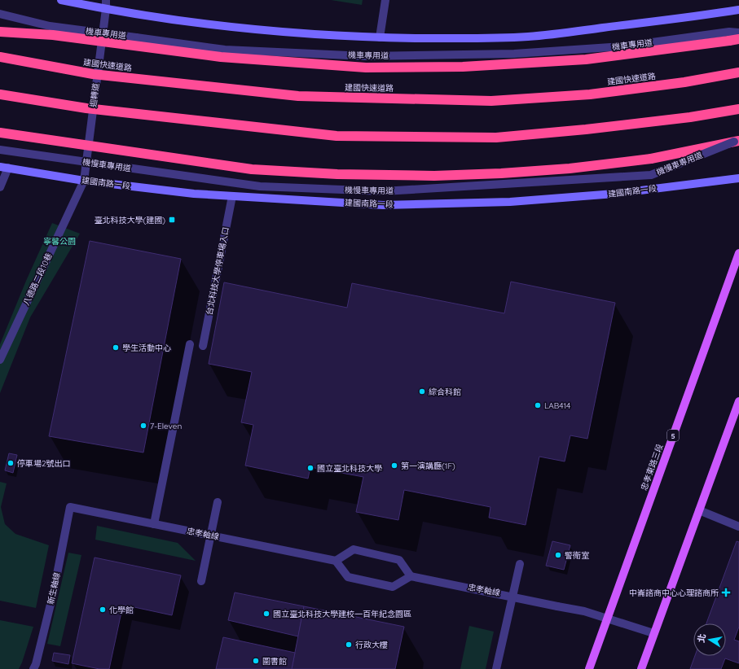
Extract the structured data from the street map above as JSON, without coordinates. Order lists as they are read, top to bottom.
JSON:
{
  "streets": {
    "highway": ["建國快速道路"],
    "main road": ["5", "忠孝東路三段"],
    "street": [
      "機車專用道",
      "迴轉道",
      "機慢車專用道",
      "建國南路一段",
      "台北科技大學停車場入口",
      "八德路二段10巷",
      "忠孝軸線",
      "新生軸線"
    ]
  },
  "crossings": [
    ["迴轉道", "建國南路一段"],
    ["迴轉道", "八德路二段10巷"],
    ["建國南路一段", "台北科技大學停車場入口"],
    ["建國南路一段", "八德路二段10巷"],
    ["忠孝東路三段", "忠孝軸線"],
    ["忠孝軸線", "新生軸線"]
  ],
  "parks": ["寧馨公園"],
  "places": {
    "transit": ["臺北科技大學(建國)"],
    "other": [
      "學生活動中心",
      "綜合科館",
      "LAB414",
      "7-Eleven",
      "停車場2號出口",
      "第一演講廳(1F)",
      "國立臺北科技大學",
      "警衛室",
      "化學館",
      "國立臺北科技大學建校一百年紀念園區",
      "行政大樓",
      "圖書館"
    ],
    "health": ["中崙諮商中心心理諮商所"]
  },
  "north": "left"
}
